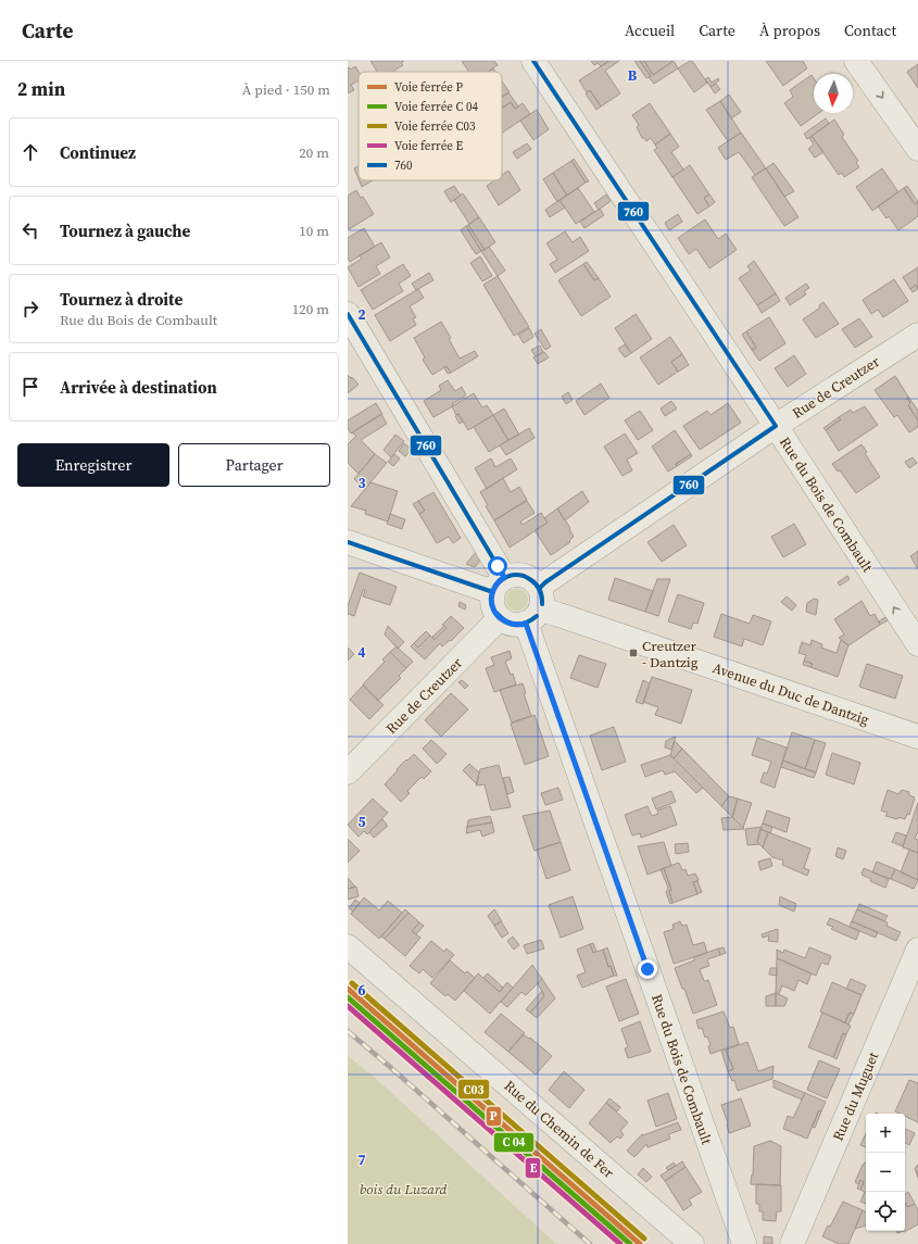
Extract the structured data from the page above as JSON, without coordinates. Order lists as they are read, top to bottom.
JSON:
{
  "streets": {
    "street": [
      "Rue de Creutzer",
      "Rue du Bois de Combault",
      "Avenue du Duc de Dantzig",
      "Rue du Muguet",
      "Rue du Chemin de Fer"
    ]
  },
  "crossings": [
    ["Rue de Creutzer", "Rue du Bois de Combault"],
    ["Rue de Creutzer", "Avenue du Duc de Dantzig"],
    ["Rue du Bois de Combault", "Avenue du Duc de Dantzig"]
  ],
  "parks": ["bois du Luzard"],
  "places": {
    "transit": ["Creutzer - Dantzig"]
  },
  "lines": [
    "transit line 760",
    "rail line C03",
    "rail line P",
    "rail line E"
  ],
  "legend": [
    "Voie ferrée P",
    "Voie ferrée C 04",
    "Voie ferrée C03",
    "Voie ferrée E",
    "760"
  ],
  "north": "bottom",
  "page": {
    "header": "Carte",
    "nav": [
      "Accueil",
      "Carte",
      "À propos",
      "Contact"
    ],
    "heading": ["2 min", "À pied · 150 m"],
    "list": [
      ["Continuez", "20 m"],
      ["Tournez à gauche", "10 m"],
      ["Tournez à droite", "Rue du Bois de Combault", "120 m"],
      "Arrivée à destination"
    ],
    "buttons": ["Enregistrer", "Partager"],
    "map_buttons": ["+", "−"]
  },
  "grid": {
    "columns": ["B"],
    "rows": [
      "2",
      "3",
      "4",
      "5",
      "6",
      "7"
    ]
  }
}
